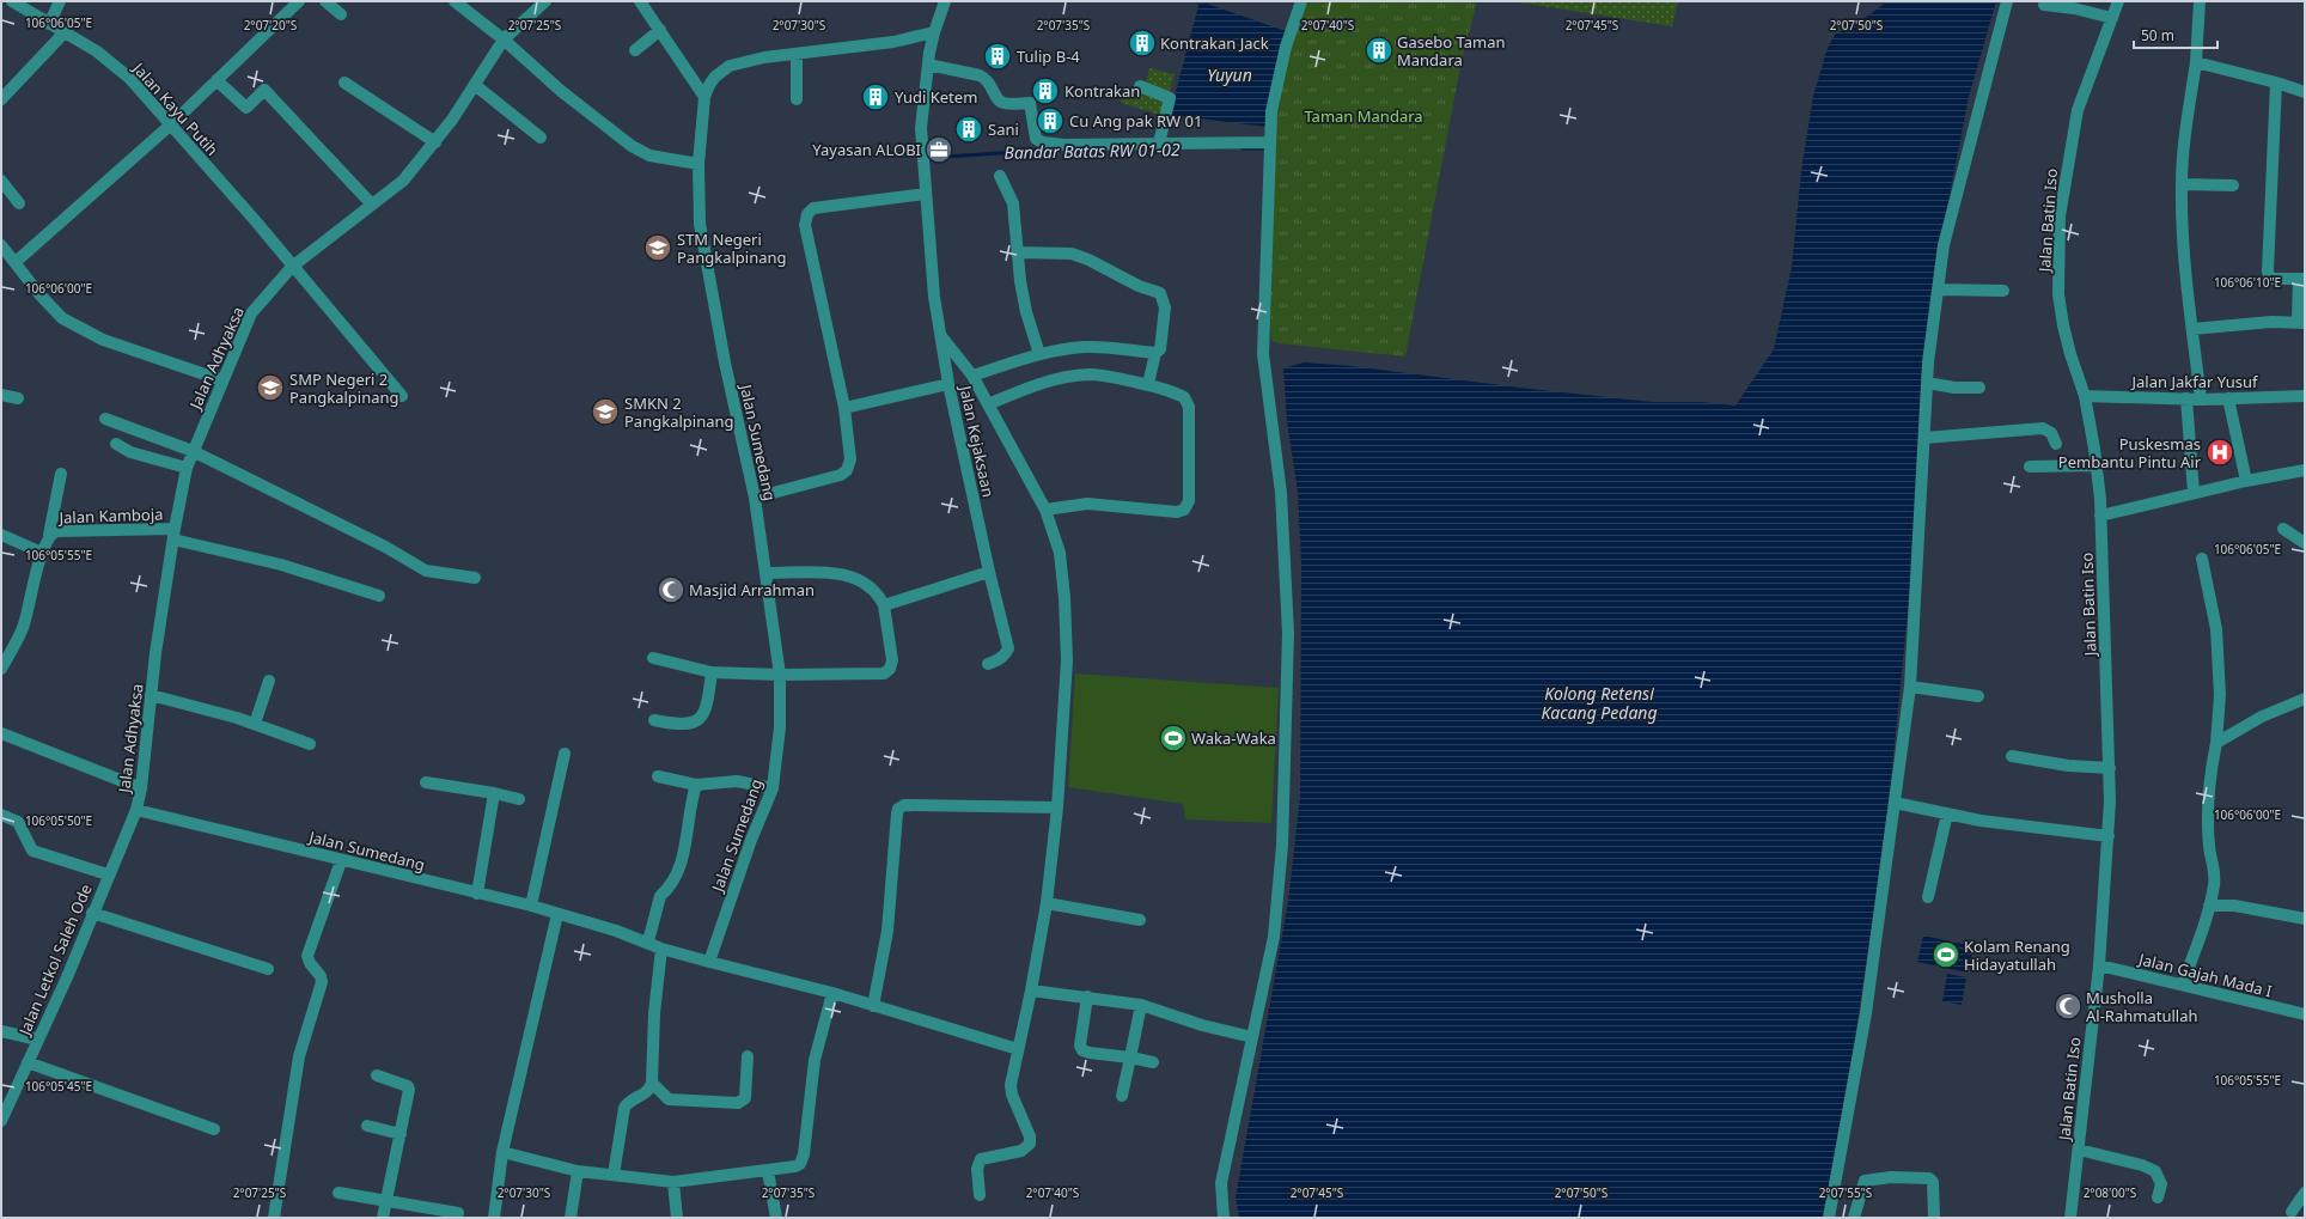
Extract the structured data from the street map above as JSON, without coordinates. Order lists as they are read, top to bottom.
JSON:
{
  "streets": {
    "street": [
      "Jalan Kayu Putih",
      "Jalan Batin Iso",
      "Jalan Adhyaksa",
      "Jalan Jakfar Yusuf",
      "Jalan Kejaksaan",
      "Jalan Sumedang",
      "Jalan Kamboja",
      "Jalan Letkol Saleh Ode",
      "Jalan Gajah Mada I"
    ]
  },
  "crossings": [
    ["Jalan Kayu Putih", "Jalan Adhyaksa"],
    ["Jalan Batin Iso", "Jalan Jakfar Yusuf"],
    ["Jalan Batin Iso", "Jalan Gajah Mada I"],
    ["Jalan Adhyaksa", "Jalan Sumedang"],
    ["Jalan Adhyaksa", "Jalan Kamboja"],
    ["Jalan Adhyaksa", "Jalan Letkol Saleh Ode"],
    ["Jalan Kejaksaan", "Jalan Sumedang"],
    ["Jalan Sumedang", "Jalan Letkol Saleh Ode"]
  ],
  "water": ["Yuyun", "Bandar Batas RW 01-02", "Kolong Retensi Kacang Pedang"],
  "parks": ["Taman Mandara"],
  "places": {
    "building": [
      "Kontrakan Jack",
      "Gasebo Taman Mandara",
      "Tulip B-4",
      "Kontrakan",
      "Yudi Ketem",
      "Cu Ang pak RW 01",
      "Sani"
    ],
    "office": ["Yayasan ALOBI"],
    "school or university": ["STM Negeri Pangkalpinang", "SMP Negeri 2 Pangkalpinang", "SMKN 2 Pangkalpinang"],
    "hospital": ["Puskesmas Pembantu Pintu Air"],
    "mosque": ["Masjid Arrahman", "Musholla Al-Rahmatullah"],
    "sports": ["Waka-Waka", "Kolam Renang Hidayatullah"]
  },
  "scale_bar": "50 m",
  "coordinates": [
    "106°06'05\"E",
    "2°07'20\"S",
    "2°07'25\"S",
    "2°07'30\"S",
    "2°07'35\"S",
    "2°07'40\"S",
    "2°07'45\"S",
    "2°07'50\"S",
    "106°06'10\"E",
    "106°06'00\"E",
    "106°05'55\"E",
    "106°05'50\"E",
    "106°05'45\"E",
    "2°07'55\"S",
    "2°08'00\"S"
  ]
}
